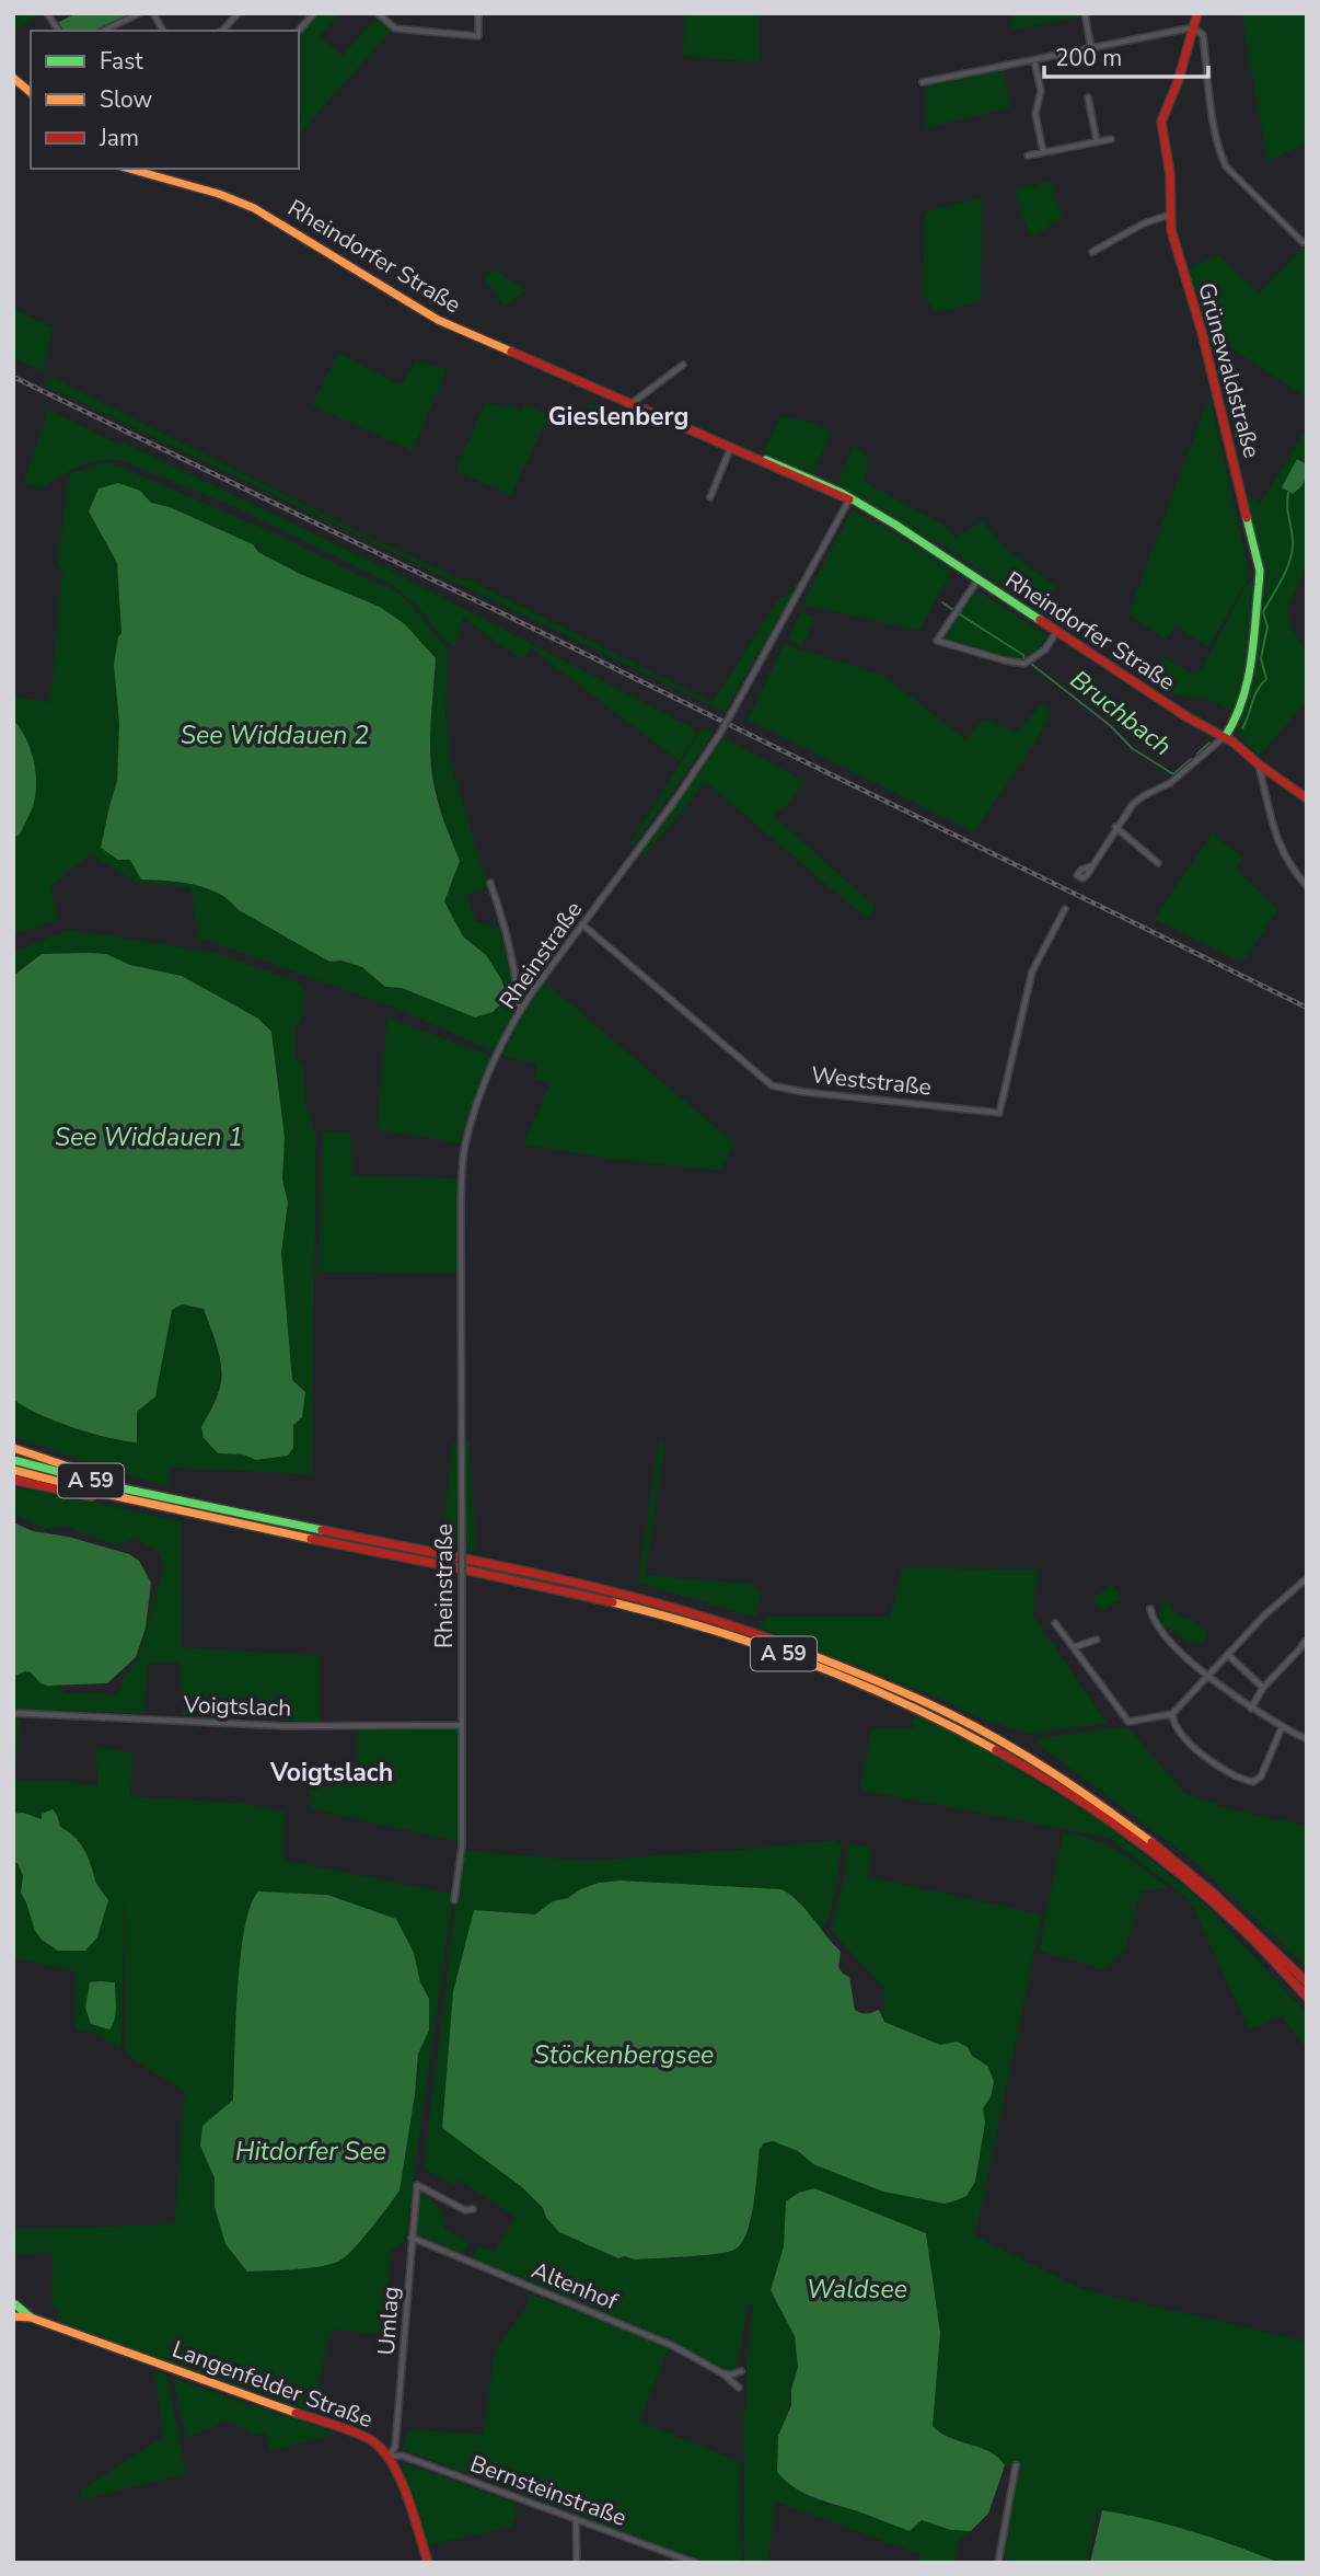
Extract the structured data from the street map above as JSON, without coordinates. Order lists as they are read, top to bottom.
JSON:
{
  "streets": {
    "main road": [
      "Rheindorfer Straße",
      "Grünewaldstraße",
      "A 59",
      "Langenfelder Straße"
    ],
    "street": [
      "Rheinstraße",
      "Weststraße",
      "Voigtslach",
      "Altenhof",
      "Umlag",
      "Bernsteinstraße"
    ]
  },
  "crossings": [
    ["Rheindorfer Straße", "Grünewaldstraße"],
    ["Rheindorfer Straße", "Rheinstraße"],
    ["Rheinstraße", "Weststraße"],
    ["Rheinstraße", "Voigtslach"],
    ["Altenhof", "Umlag"],
    ["Umlag", "Langenfelder Straße"],
    ["Umlag", "Bernsteinstraße"],
    ["Langenfelder Straße", "Bernsteinstraße"]
  ],
  "districts": ["Gieslenberg", "Voigtslach"],
  "water": [
    "Bruchbach",
    "See Widdauen 2",
    "See Widdauen 1",
    "Stöckenbergsee",
    "Hitdorfer See",
    "Waldsee"
  ],
  "legend": ["Fast", "Slow", "Jam"],
  "scale_bar": "200 m"
}
